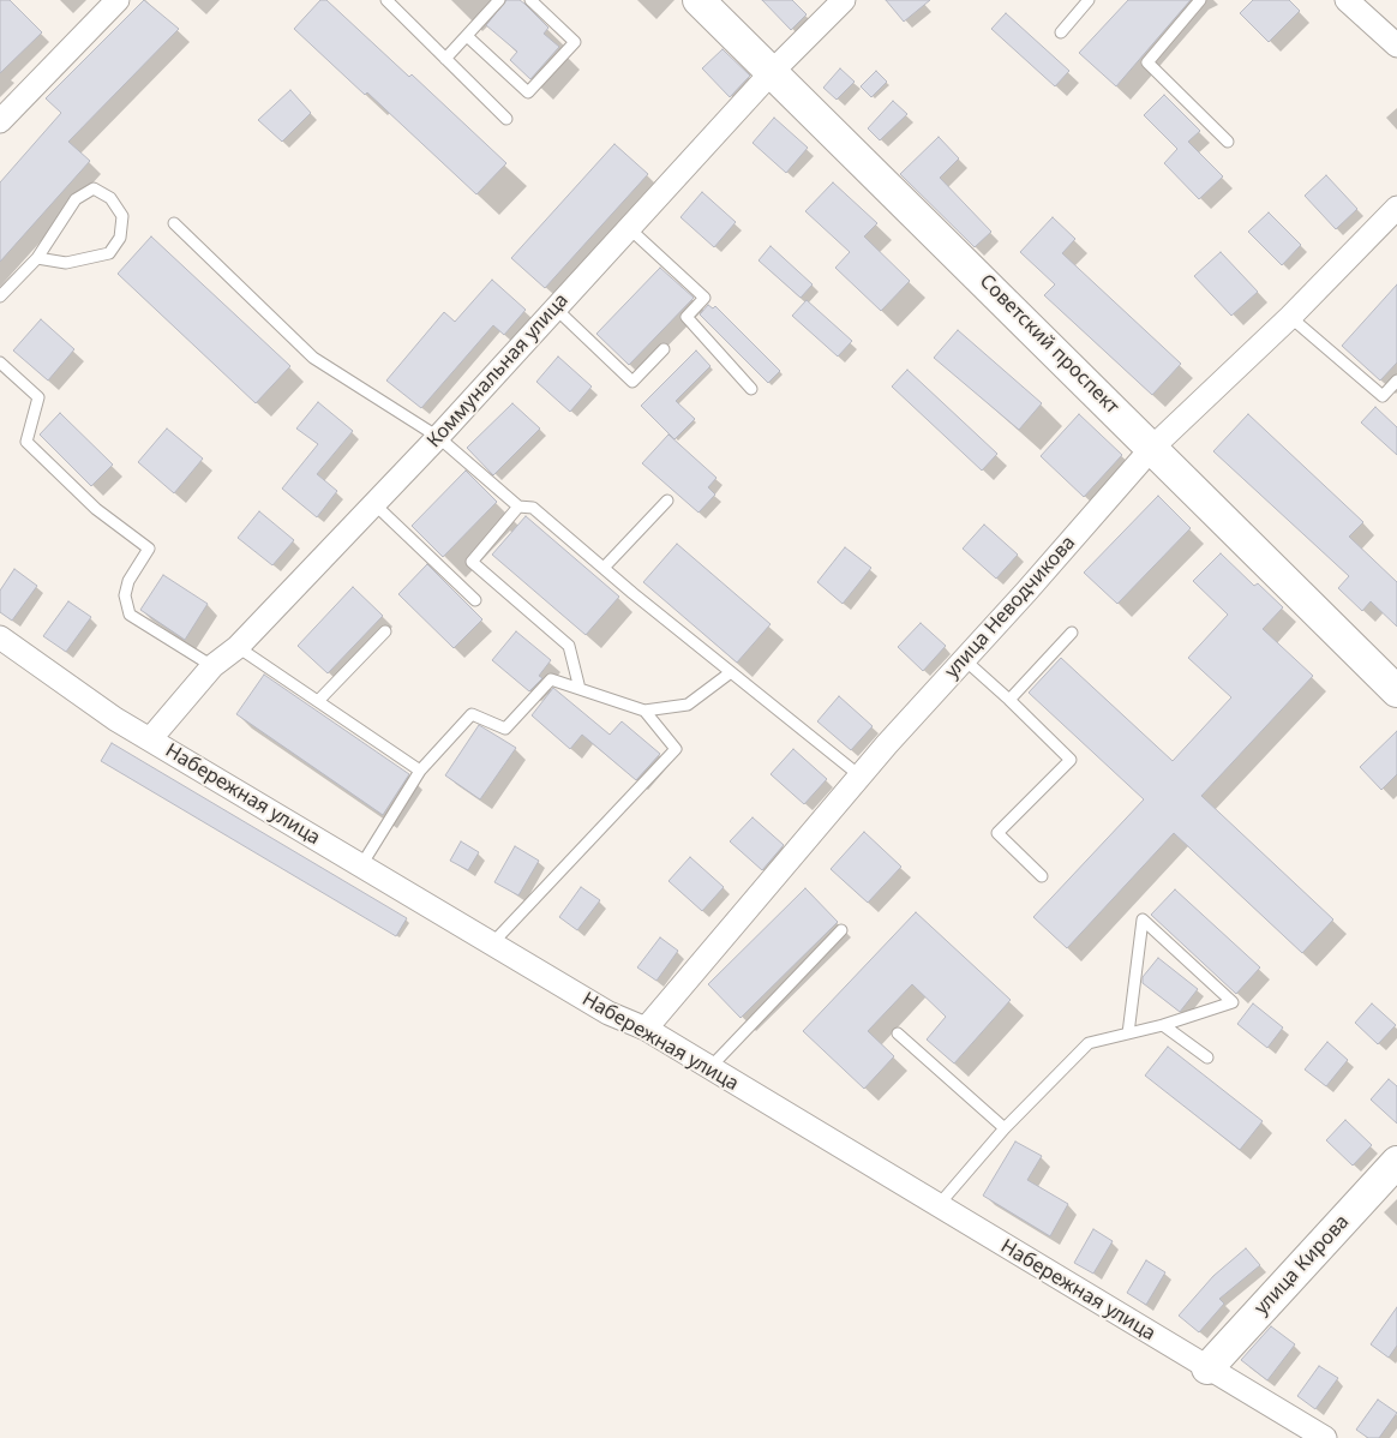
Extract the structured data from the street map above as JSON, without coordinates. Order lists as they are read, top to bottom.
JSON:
{
  "streets": {
    "street": [
      "Советский проспект",
      "Коммунальная улица",
      "улица Неводчикова",
      "Набережная улица",
      "улица Кирова"
    ]
  },
  "crossings": [
    ["Советский проспект", "Коммунальная улица"],
    ["Советский проспект", "улица Неводчикова"],
    ["Коммунальная улица", "Набережная улица"],
    ["улица Неводчикова", "Набережная улица"],
    ["Набережная улица", "улица Кирова"]
  ]
}
